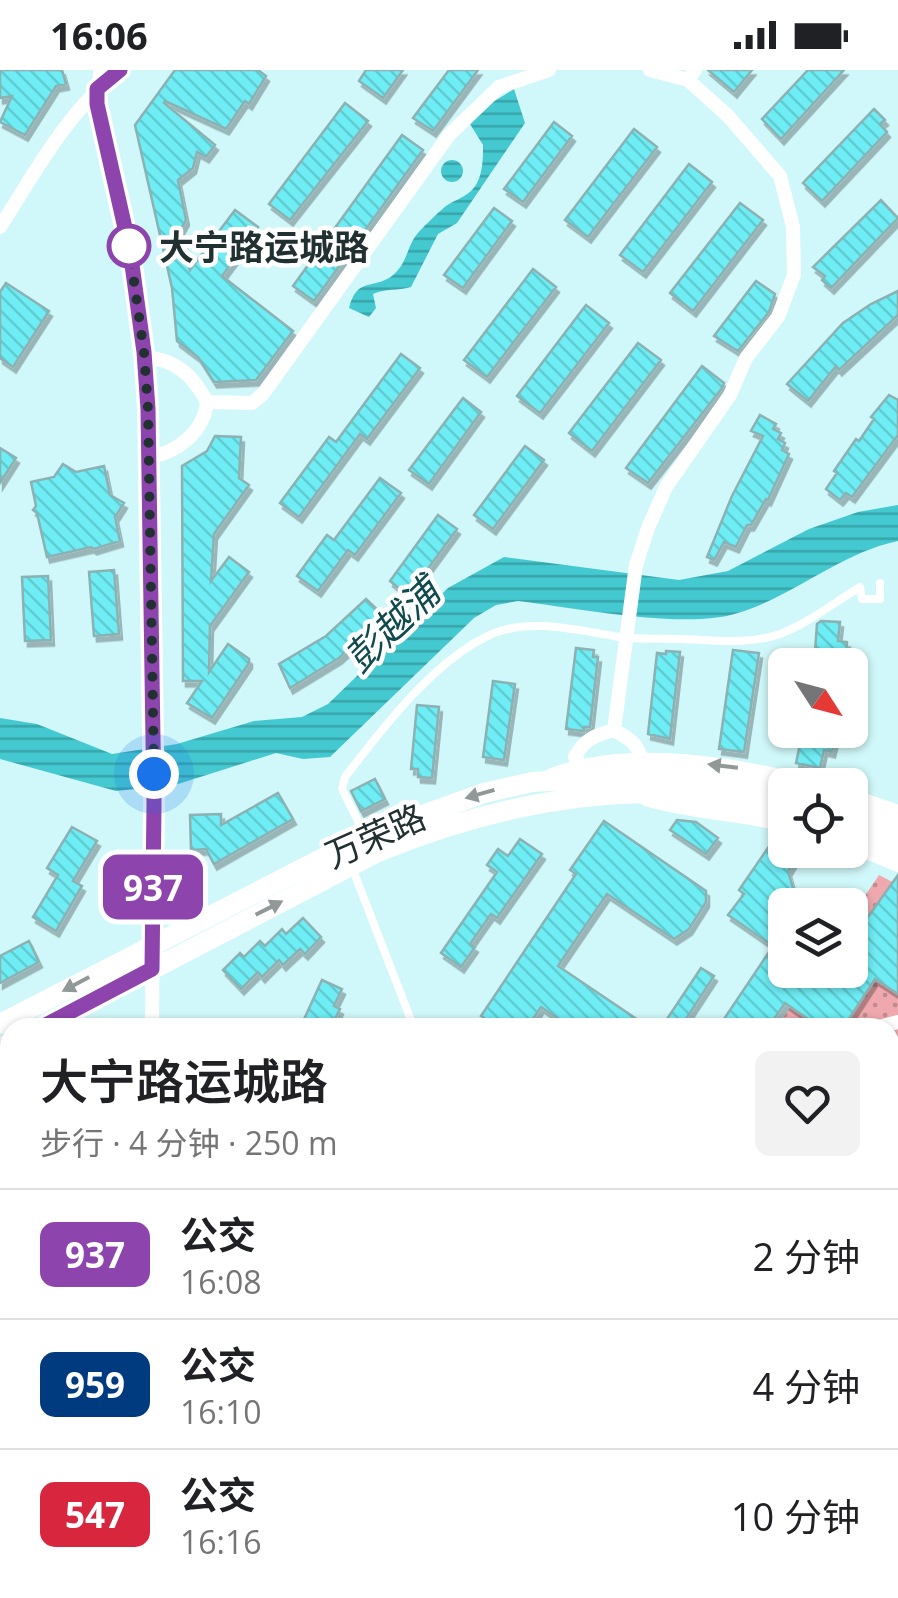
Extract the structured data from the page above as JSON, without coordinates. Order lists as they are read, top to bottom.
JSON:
{
  "streets": {
    "main road": ["万荣路"]
  },
  "water": ["彭越浦"],
  "places": ["大宁路运城路"],
  "lines": ["bus line 937"],
  "north": "bottom right",
  "page": {
    "status": "16:06",
    "on_map": "937",
    "heading": ["大宁路运城路", "步行 · 4 分钟 · 250 m"],
    "list": [
      {
        "mark": "937",
        "name": "公交",
        "note": "16:08",
        "value": "2 分钟"
      },
      {
        "mark": "959",
        "name": "公交",
        "note": "16:10",
        "value": "4 分钟"
      },
      {
        "mark": "547",
        "name": "公交",
        "note": "16:16",
        "value": "10 分钟"
      }
    ]
  }
}
